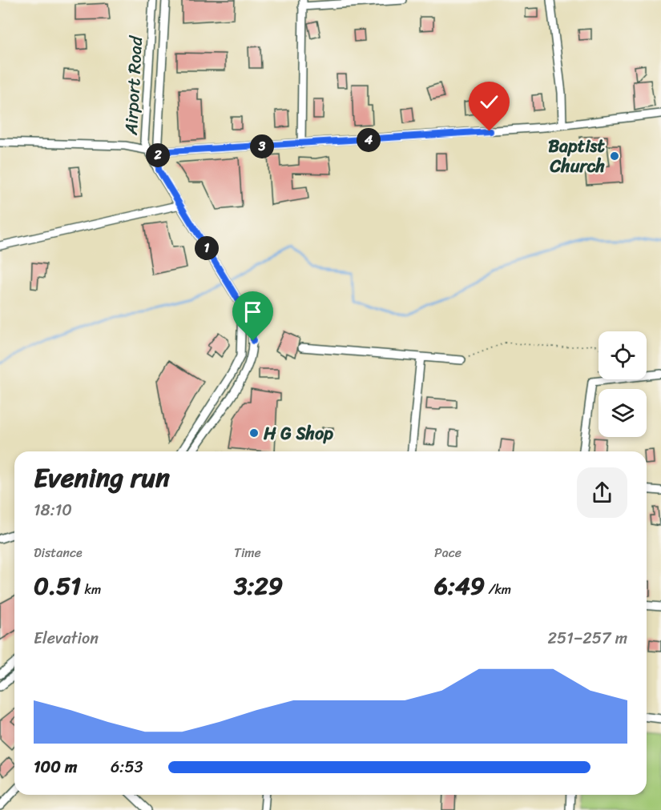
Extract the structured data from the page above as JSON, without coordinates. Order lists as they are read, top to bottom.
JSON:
{
  "streets": {
    "street": ["Airport Road"]
  },
  "places": ["Baptist Church", "H G Shop"],
  "page": {
    "pins": [
      "4",
      "3",
      "2",
      "1"
    ],
    "heading": ["Evening run", "18:10"],
    "stats": [
      ["Distance", "0.51 km"],
      ["Time", "3:29"],
      ["Pace", "6:49 /km"]
    ],
    "chart": ["Elevation", "251–257 m"],
    "list": [
      {
        "name": "100 m",
        "note": "6:53"
      }
    ]
  }
}
